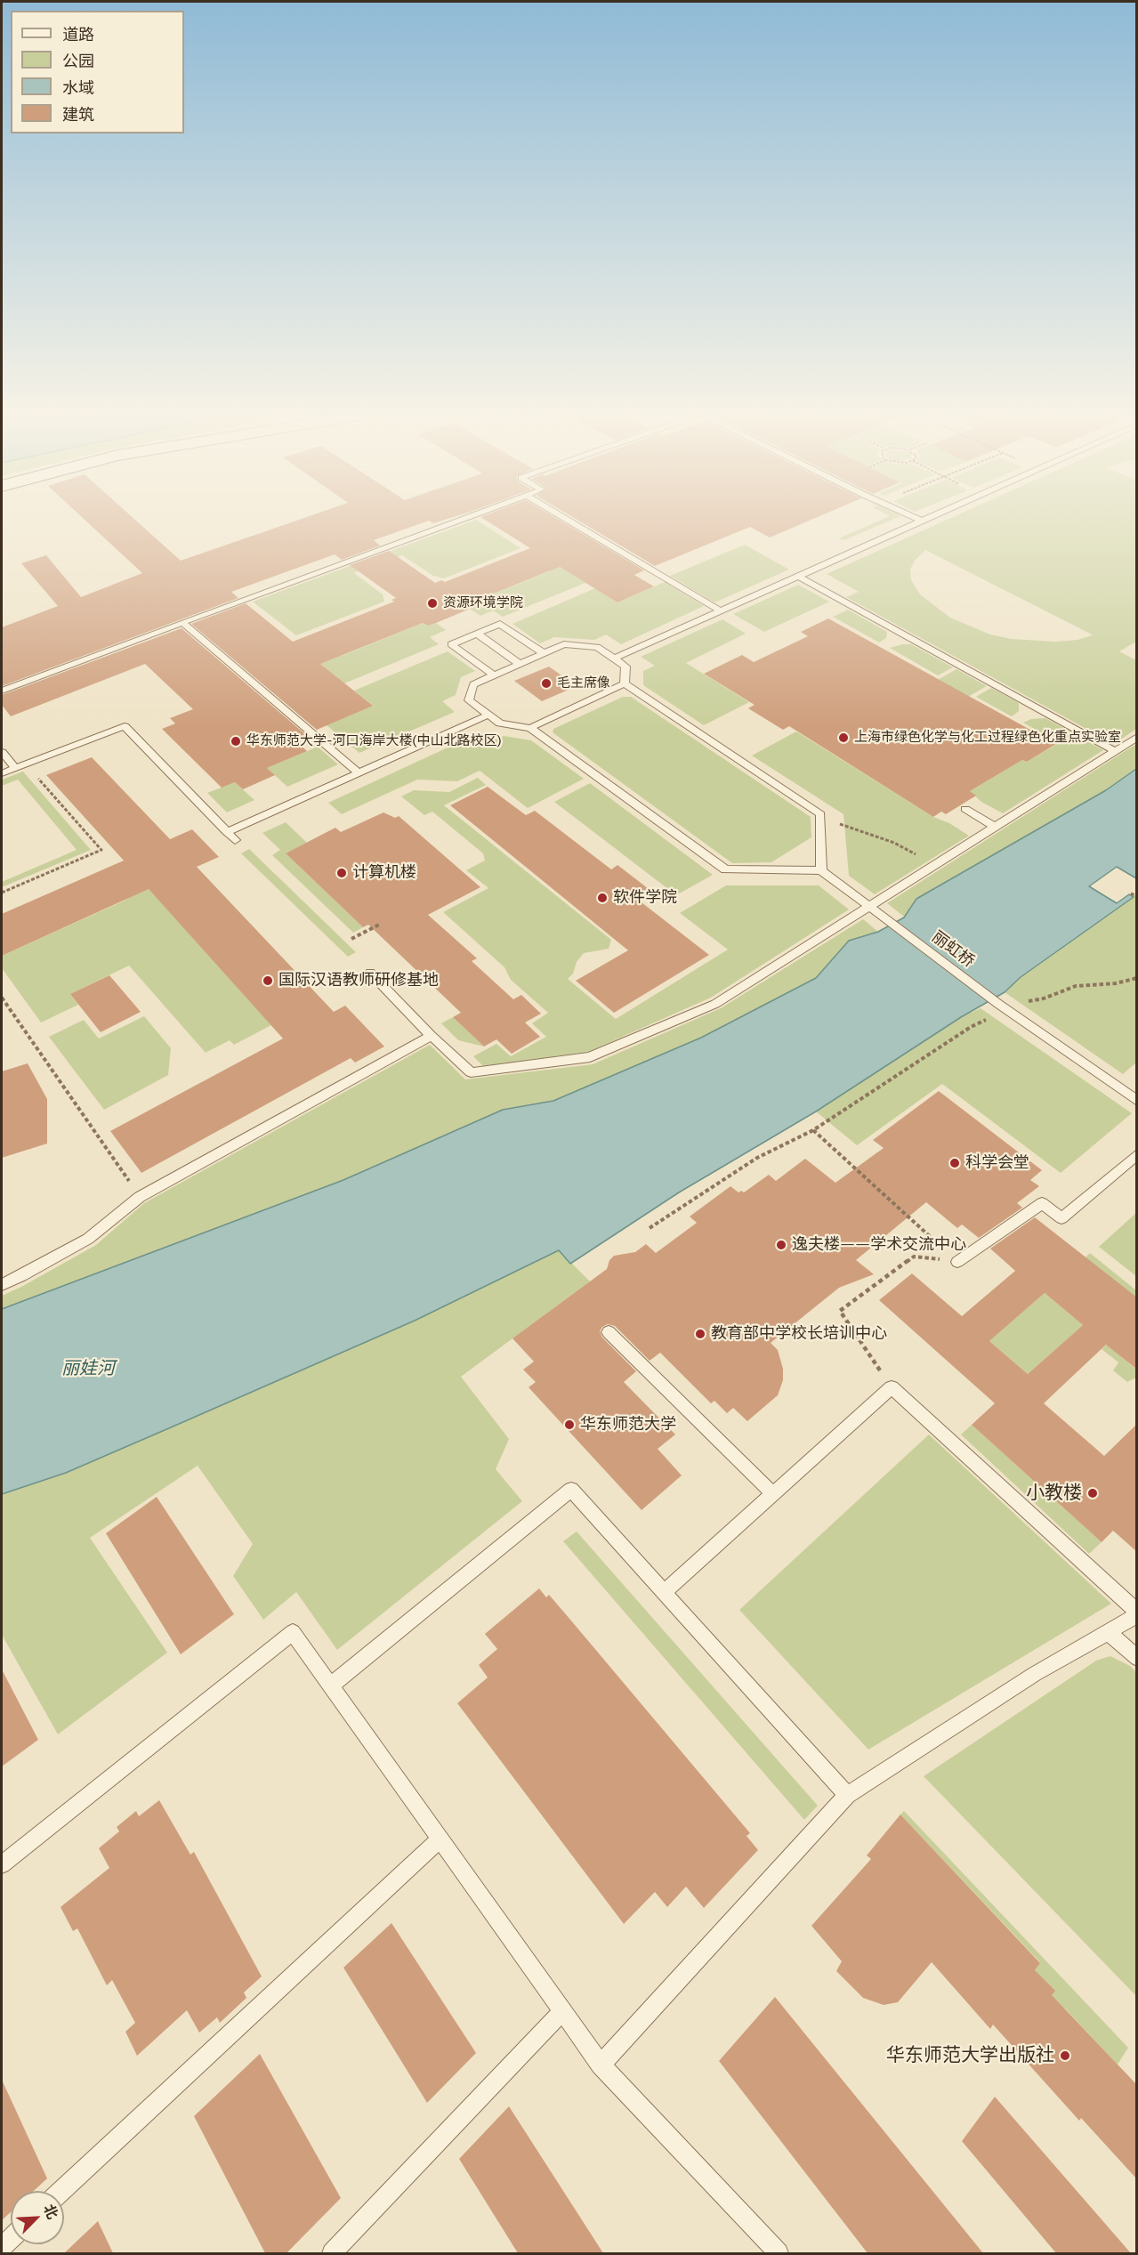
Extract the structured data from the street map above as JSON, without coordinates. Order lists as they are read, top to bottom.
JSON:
{
  "streets": {
    "lane": ["丽虹桥"]
  },
  "water": ["丽娃河"],
  "places": [
    "资源环境学院",
    "毛主席像",
    "上海市绿色化学与化工过程绿色化重点实验室",
    "华东师范大学-河口海岸大楼(中山北路校区)",
    "计算机楼",
    "软件学院",
    "国际汉语教师研修基地",
    "科学会堂",
    "逸夫楼——学术交流中心",
    "教育部中学校长培训中心",
    "华东师范大学",
    "小教楼",
    "华东师范大学出版社"
  ],
  "legend": [
    "道路",
    "公园",
    "水域",
    "建筑"
  ],
  "north": "top right"
}
